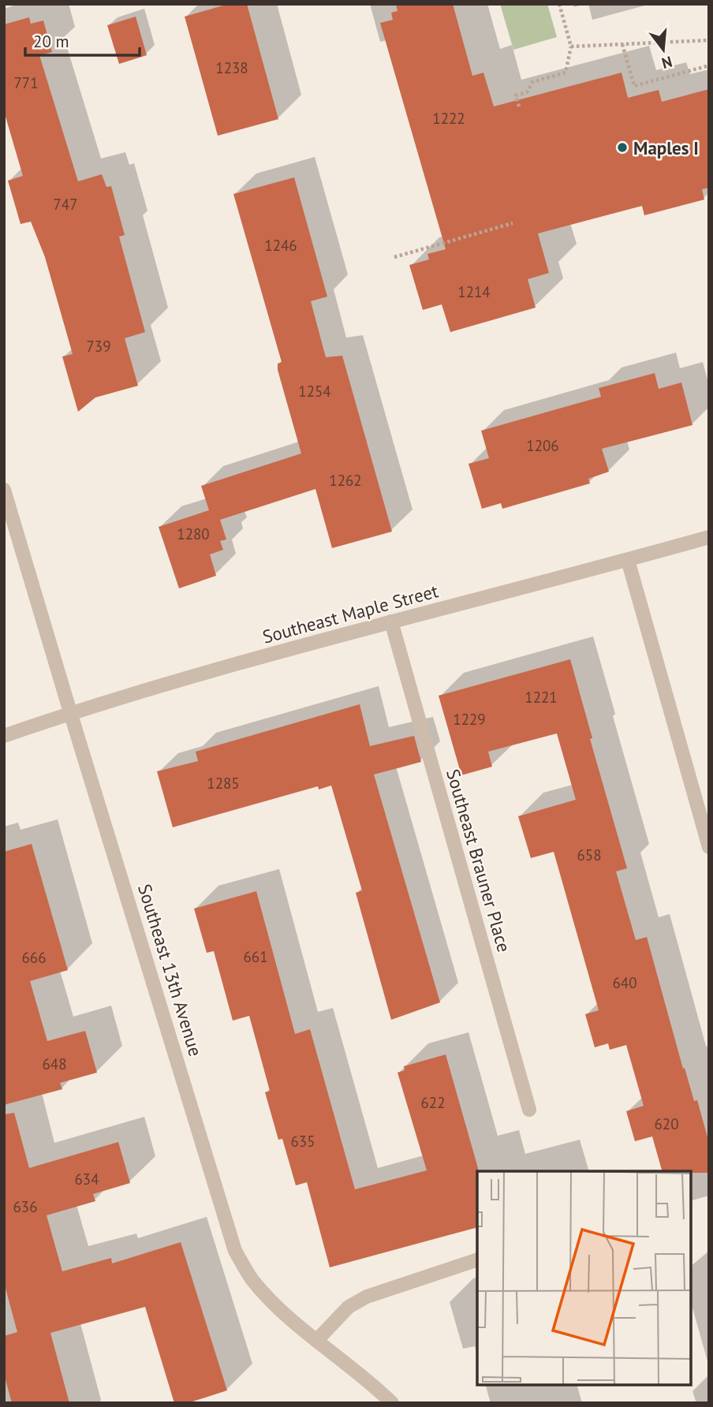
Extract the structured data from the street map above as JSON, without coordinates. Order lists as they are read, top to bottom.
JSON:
{
  "streets": {
    "street": ["Southeast Maple Street", "Southeast Brauner Place", "Southeast 13th Avenue"]
  },
  "crossings": [
    ["Southeast Maple Street", "Southeast Brauner Place"],
    ["Southeast Maple Street", "Southeast 13th Avenue"]
  ],
  "places": ["Maples I"],
  "house_numbers": [
    "1238",
    "771",
    "1222",
    "747",
    "1246",
    "1214",
    "739",
    "1254",
    "1206",
    "1262",
    "1280",
    "1221",
    "1229",
    "1285",
    "658",
    "661",
    "666",
    "640",
    "648",
    "622",
    "620",
    "635",
    "634",
    "636"
  ],
  "scale_bar": "20 m",
  "north": "bottom"
}
